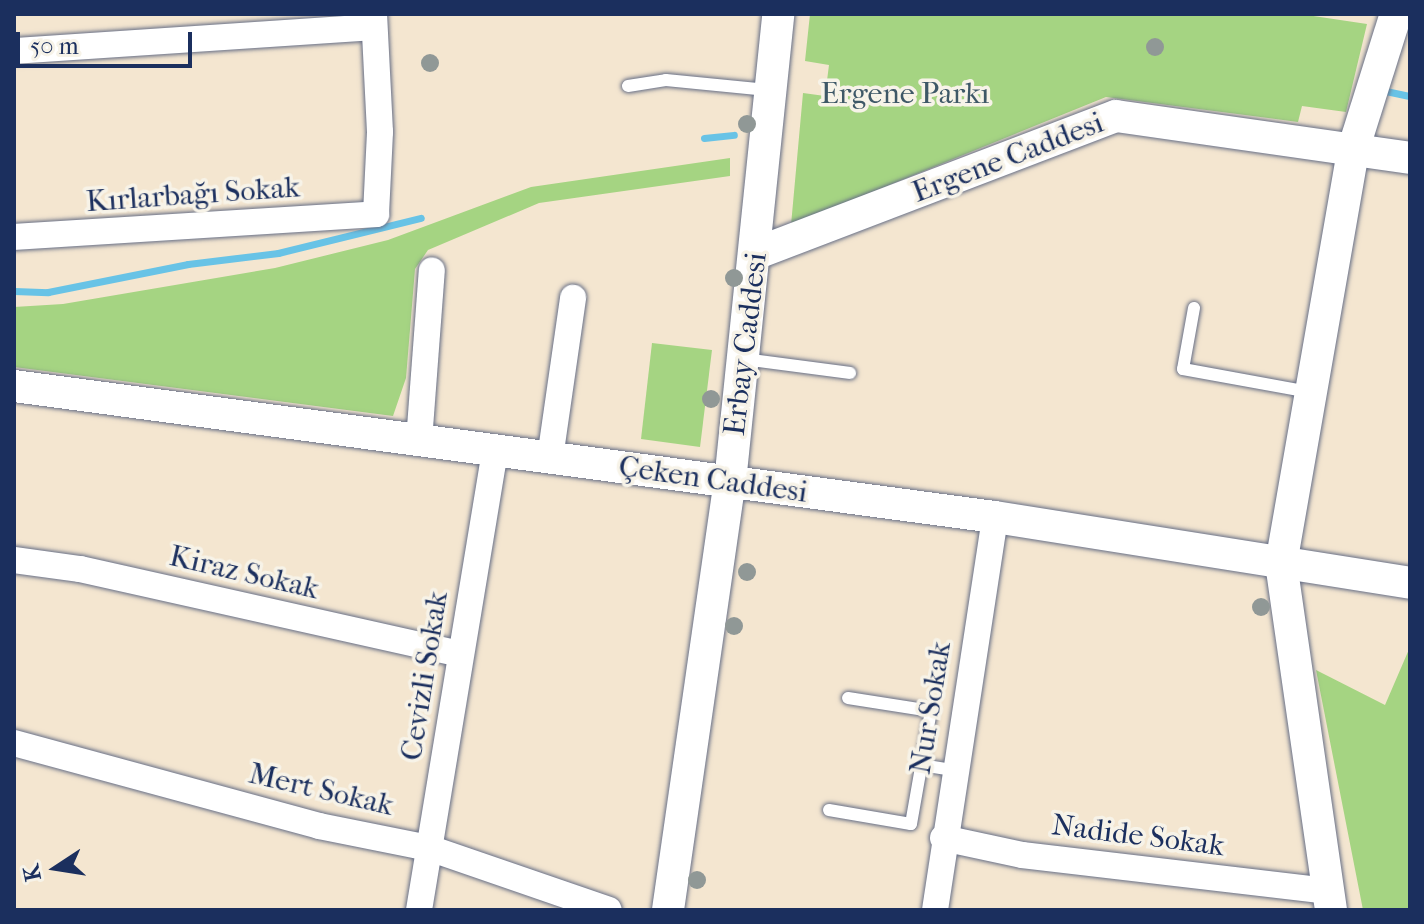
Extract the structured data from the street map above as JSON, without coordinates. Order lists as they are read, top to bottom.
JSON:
{
  "streets": {
    "street": [
      "Ergene Caddesi",
      "Kırlarbağı Sokak",
      "Erbay Caddesi",
      "Çeken Caddesi",
      "Kiraz Sokak",
      "Cevizli Sokak",
      "Nur Sokak",
      "Mert Sokak",
      "Nadide Sokak"
    ]
  },
  "crossings": [
    ["Ergene Caddesi", "Erbay Caddesi"],
    ["Erbay Caddesi", "Çeken Caddesi"],
    ["Çeken Caddesi", "Cevizli Sokak"],
    ["Çeken Caddesi", "Nur Sokak"],
    ["Kiraz Sokak", "Cevizli Sokak"],
    ["Cevizli Sokak", "Mert Sokak"],
    ["Nur Sokak", "Nadide Sokak"]
  ],
  "parks": ["Ergene Parkı"],
  "scale_bar": "50 m",
  "north": "left"
}
